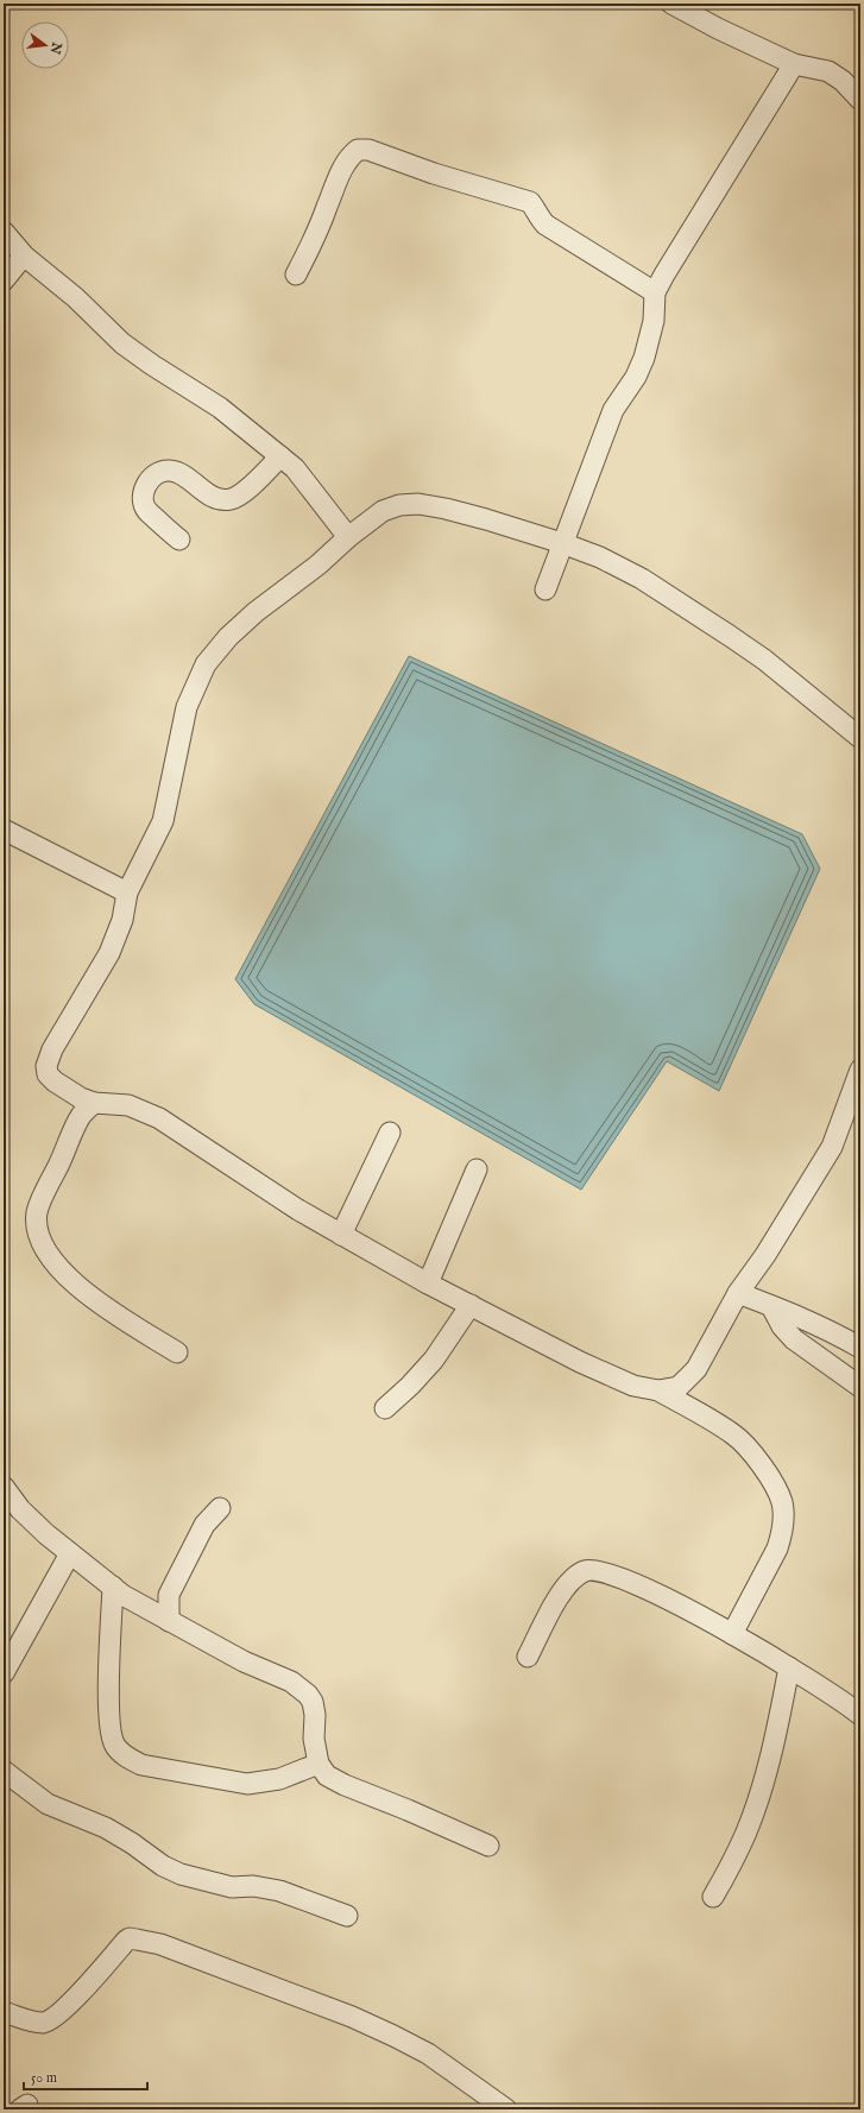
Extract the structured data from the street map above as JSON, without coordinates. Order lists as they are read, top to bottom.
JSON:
{
  "scale_bar": "50 m",
  "north": "right"
}
